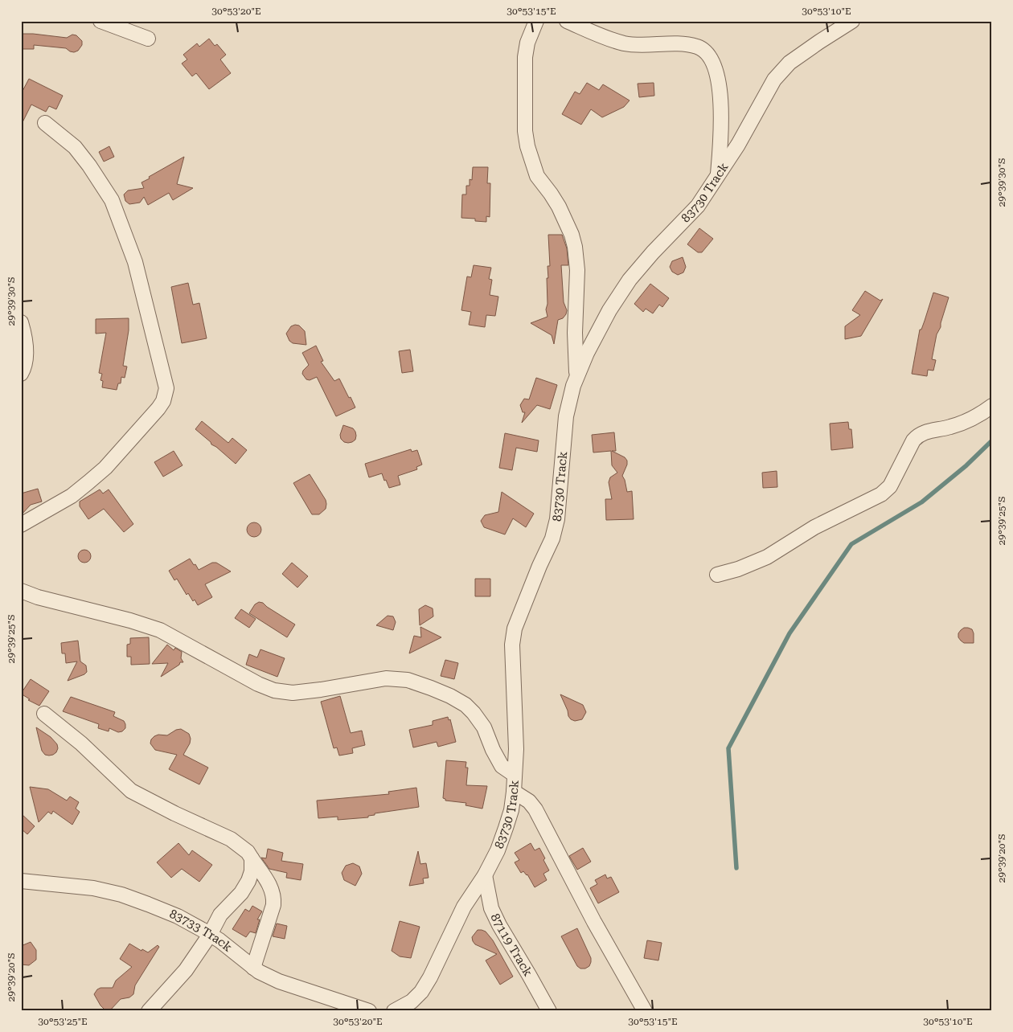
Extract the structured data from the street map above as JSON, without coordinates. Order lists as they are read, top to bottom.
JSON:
{
  "streets": {
    "street": ["83730 Track", "83733 Track", "87119 Track"]
  },
  "crossings": [
    ["83730 Track", "87119 Track"]
  ],
  "coordinates": [
    "30°53'20\"E",
    "30°53'15\"E",
    "30°53'10\"E",
    "29°39'30\"S",
    "29°39'25\"S",
    "29°39'20\"S",
    "30°53'25\"E"
  ]
}
